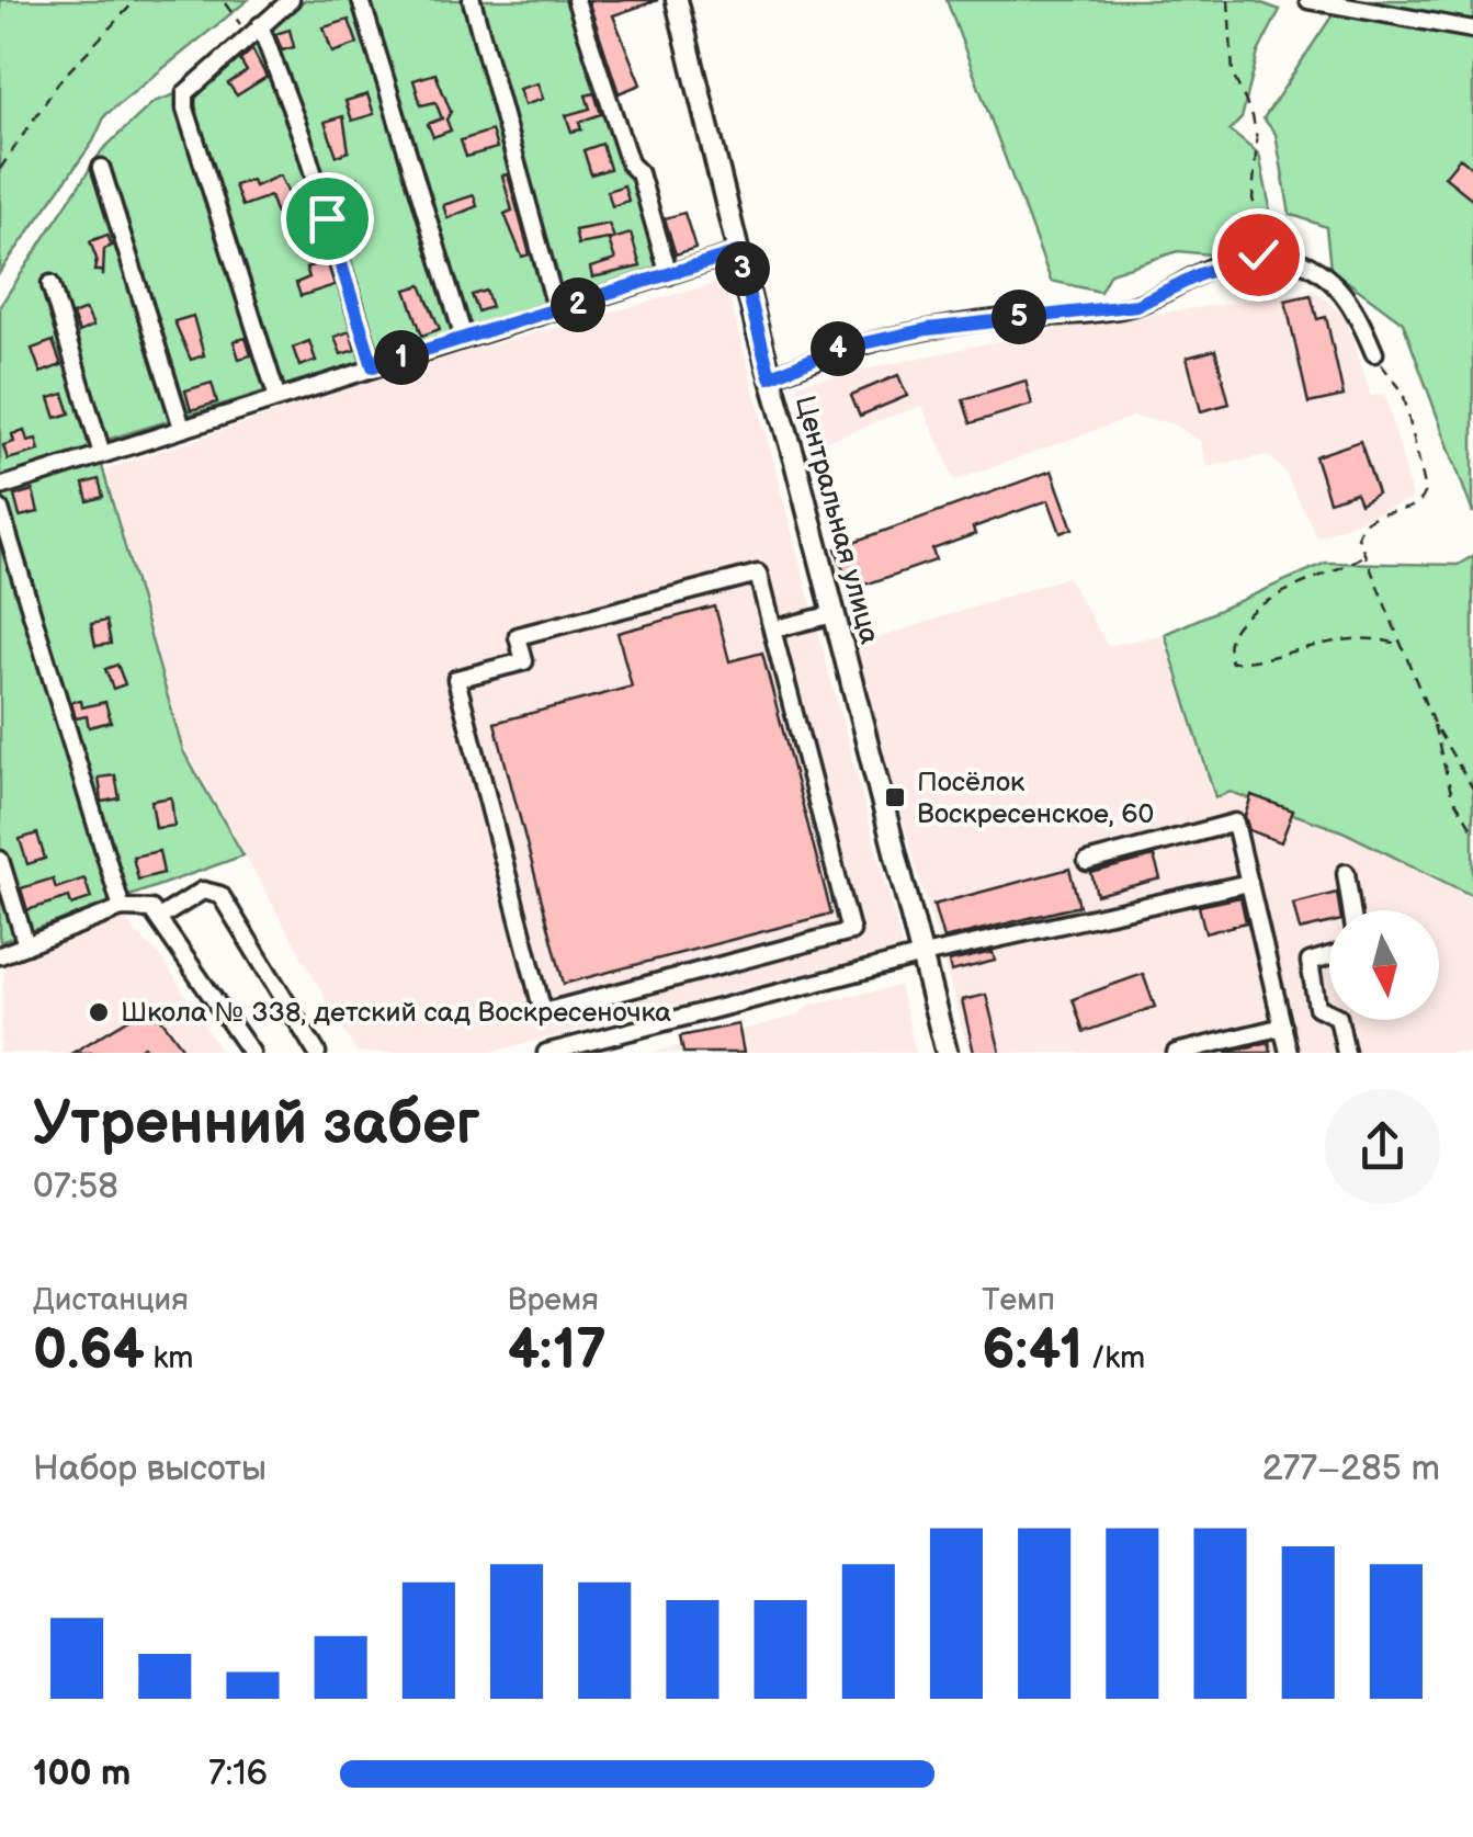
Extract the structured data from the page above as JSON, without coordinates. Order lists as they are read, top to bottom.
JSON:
{
  "streets": {
    "main road": ["Центральная улица"]
  },
  "places": {
    "transit": ["Посёлок Воскресенское, 60"],
    "other": ["Школа № 338, детский сад Воскресеночка"]
  },
  "north": "bottom",
  "page": {
    "pins": [
      "3",
      "2",
      "5",
      "4",
      "1"
    ],
    "heading": ["Утренний забег", "07:58"],
    "stats": [
      ["Дистанция", "0.64 km"],
      ["Время", "4:17"],
      ["Темп", "6:41 /km"]
    ],
    "chart": ["Набор высоты", "277–285 m"],
    "list": [
      {
        "name": "100 m",
        "note": "7:16"
      }
    ]
  }
}
